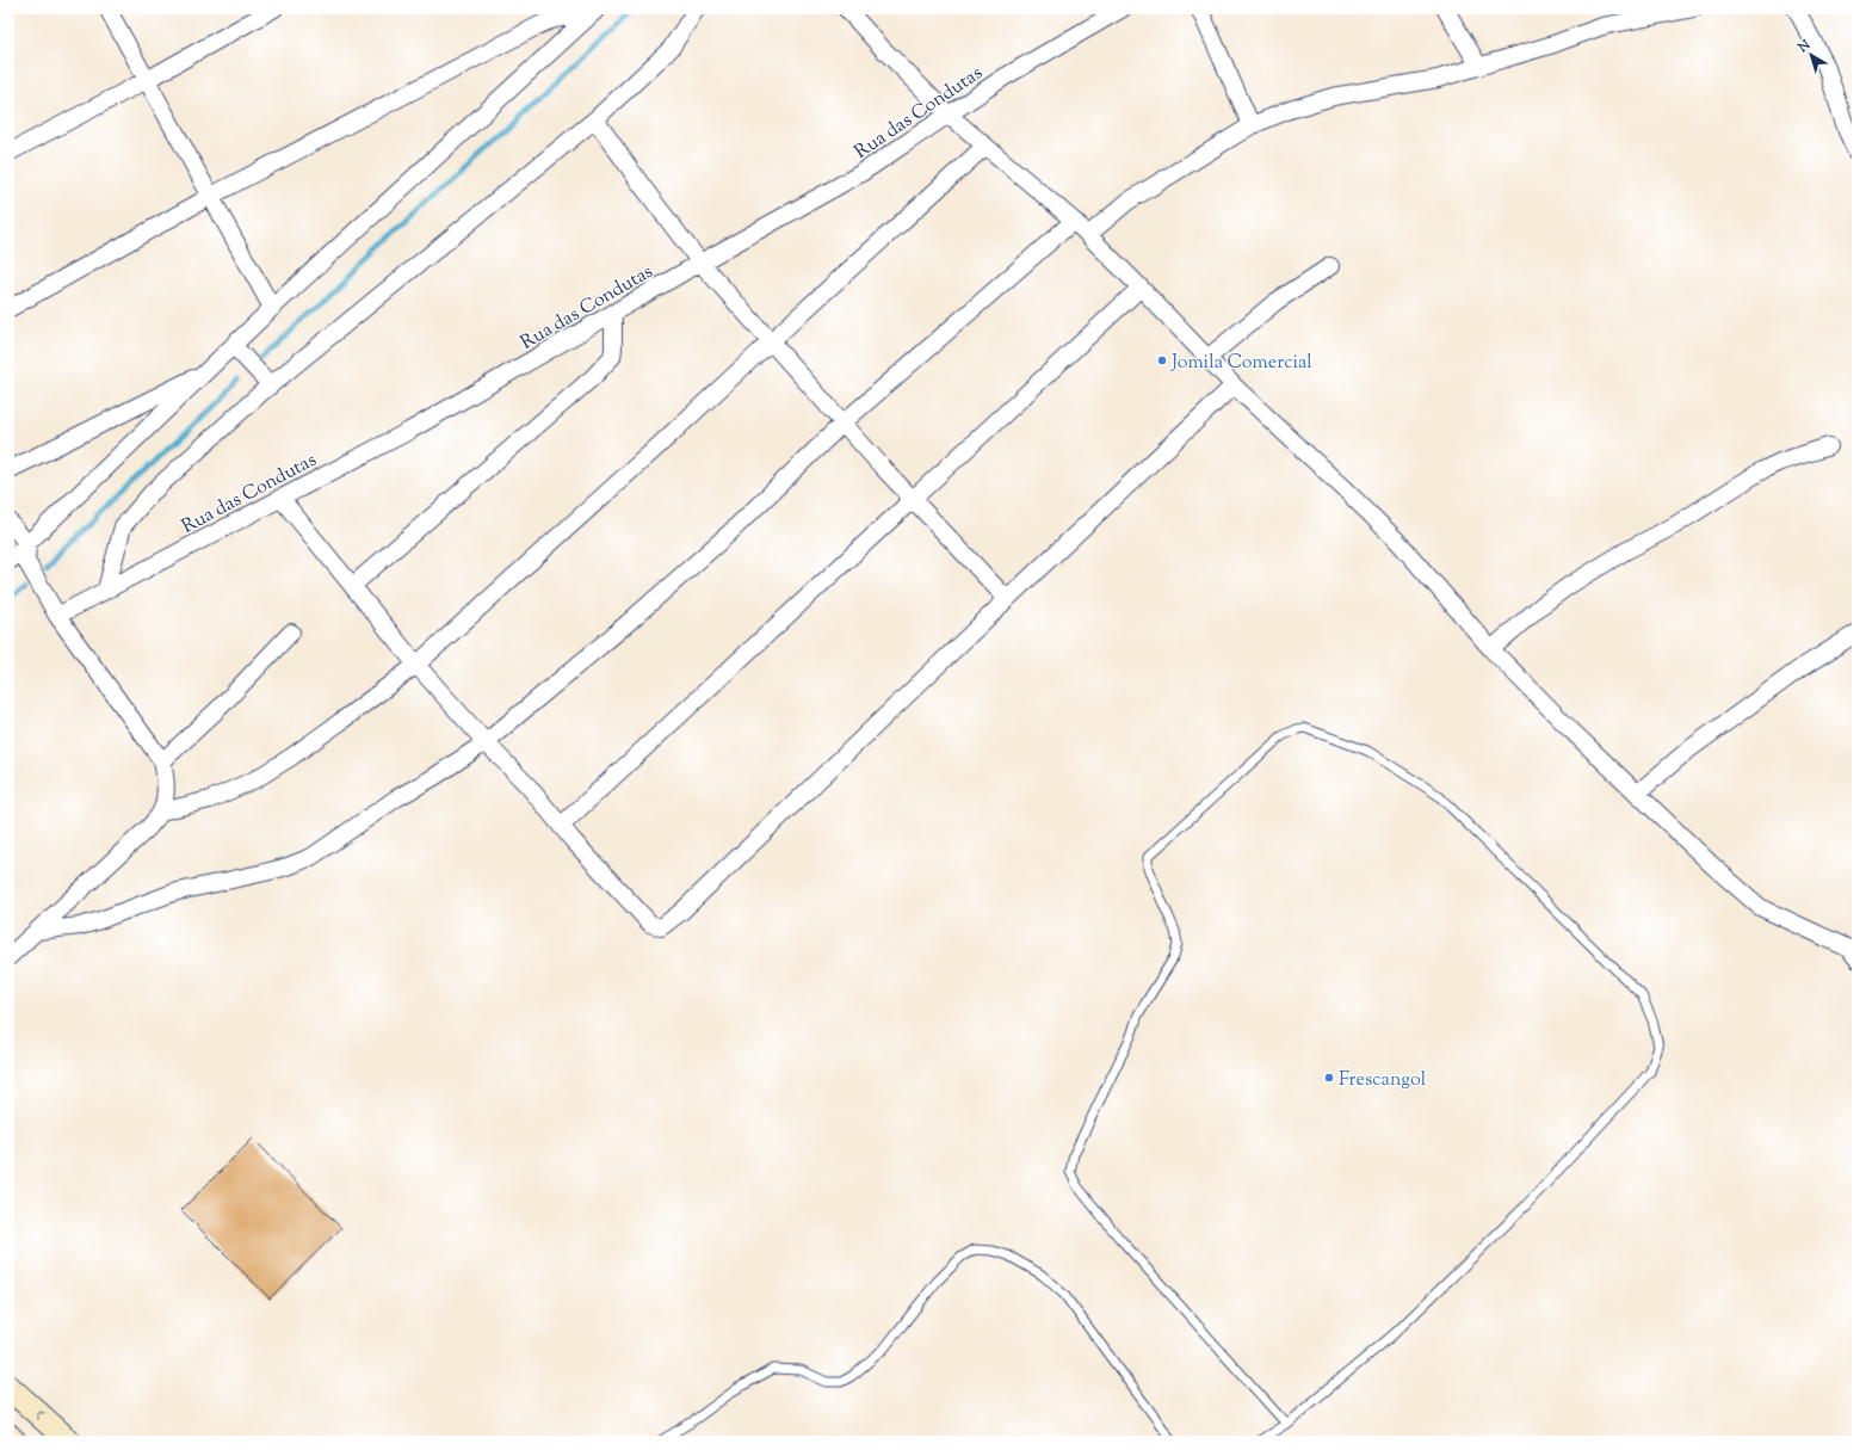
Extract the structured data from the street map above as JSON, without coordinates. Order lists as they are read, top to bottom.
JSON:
{
  "streets": {
    "street": ["Rua das Condutas"]
  },
  "places": ["Jomila Comercial", "Frescangol"],
  "north": "top left"
}
